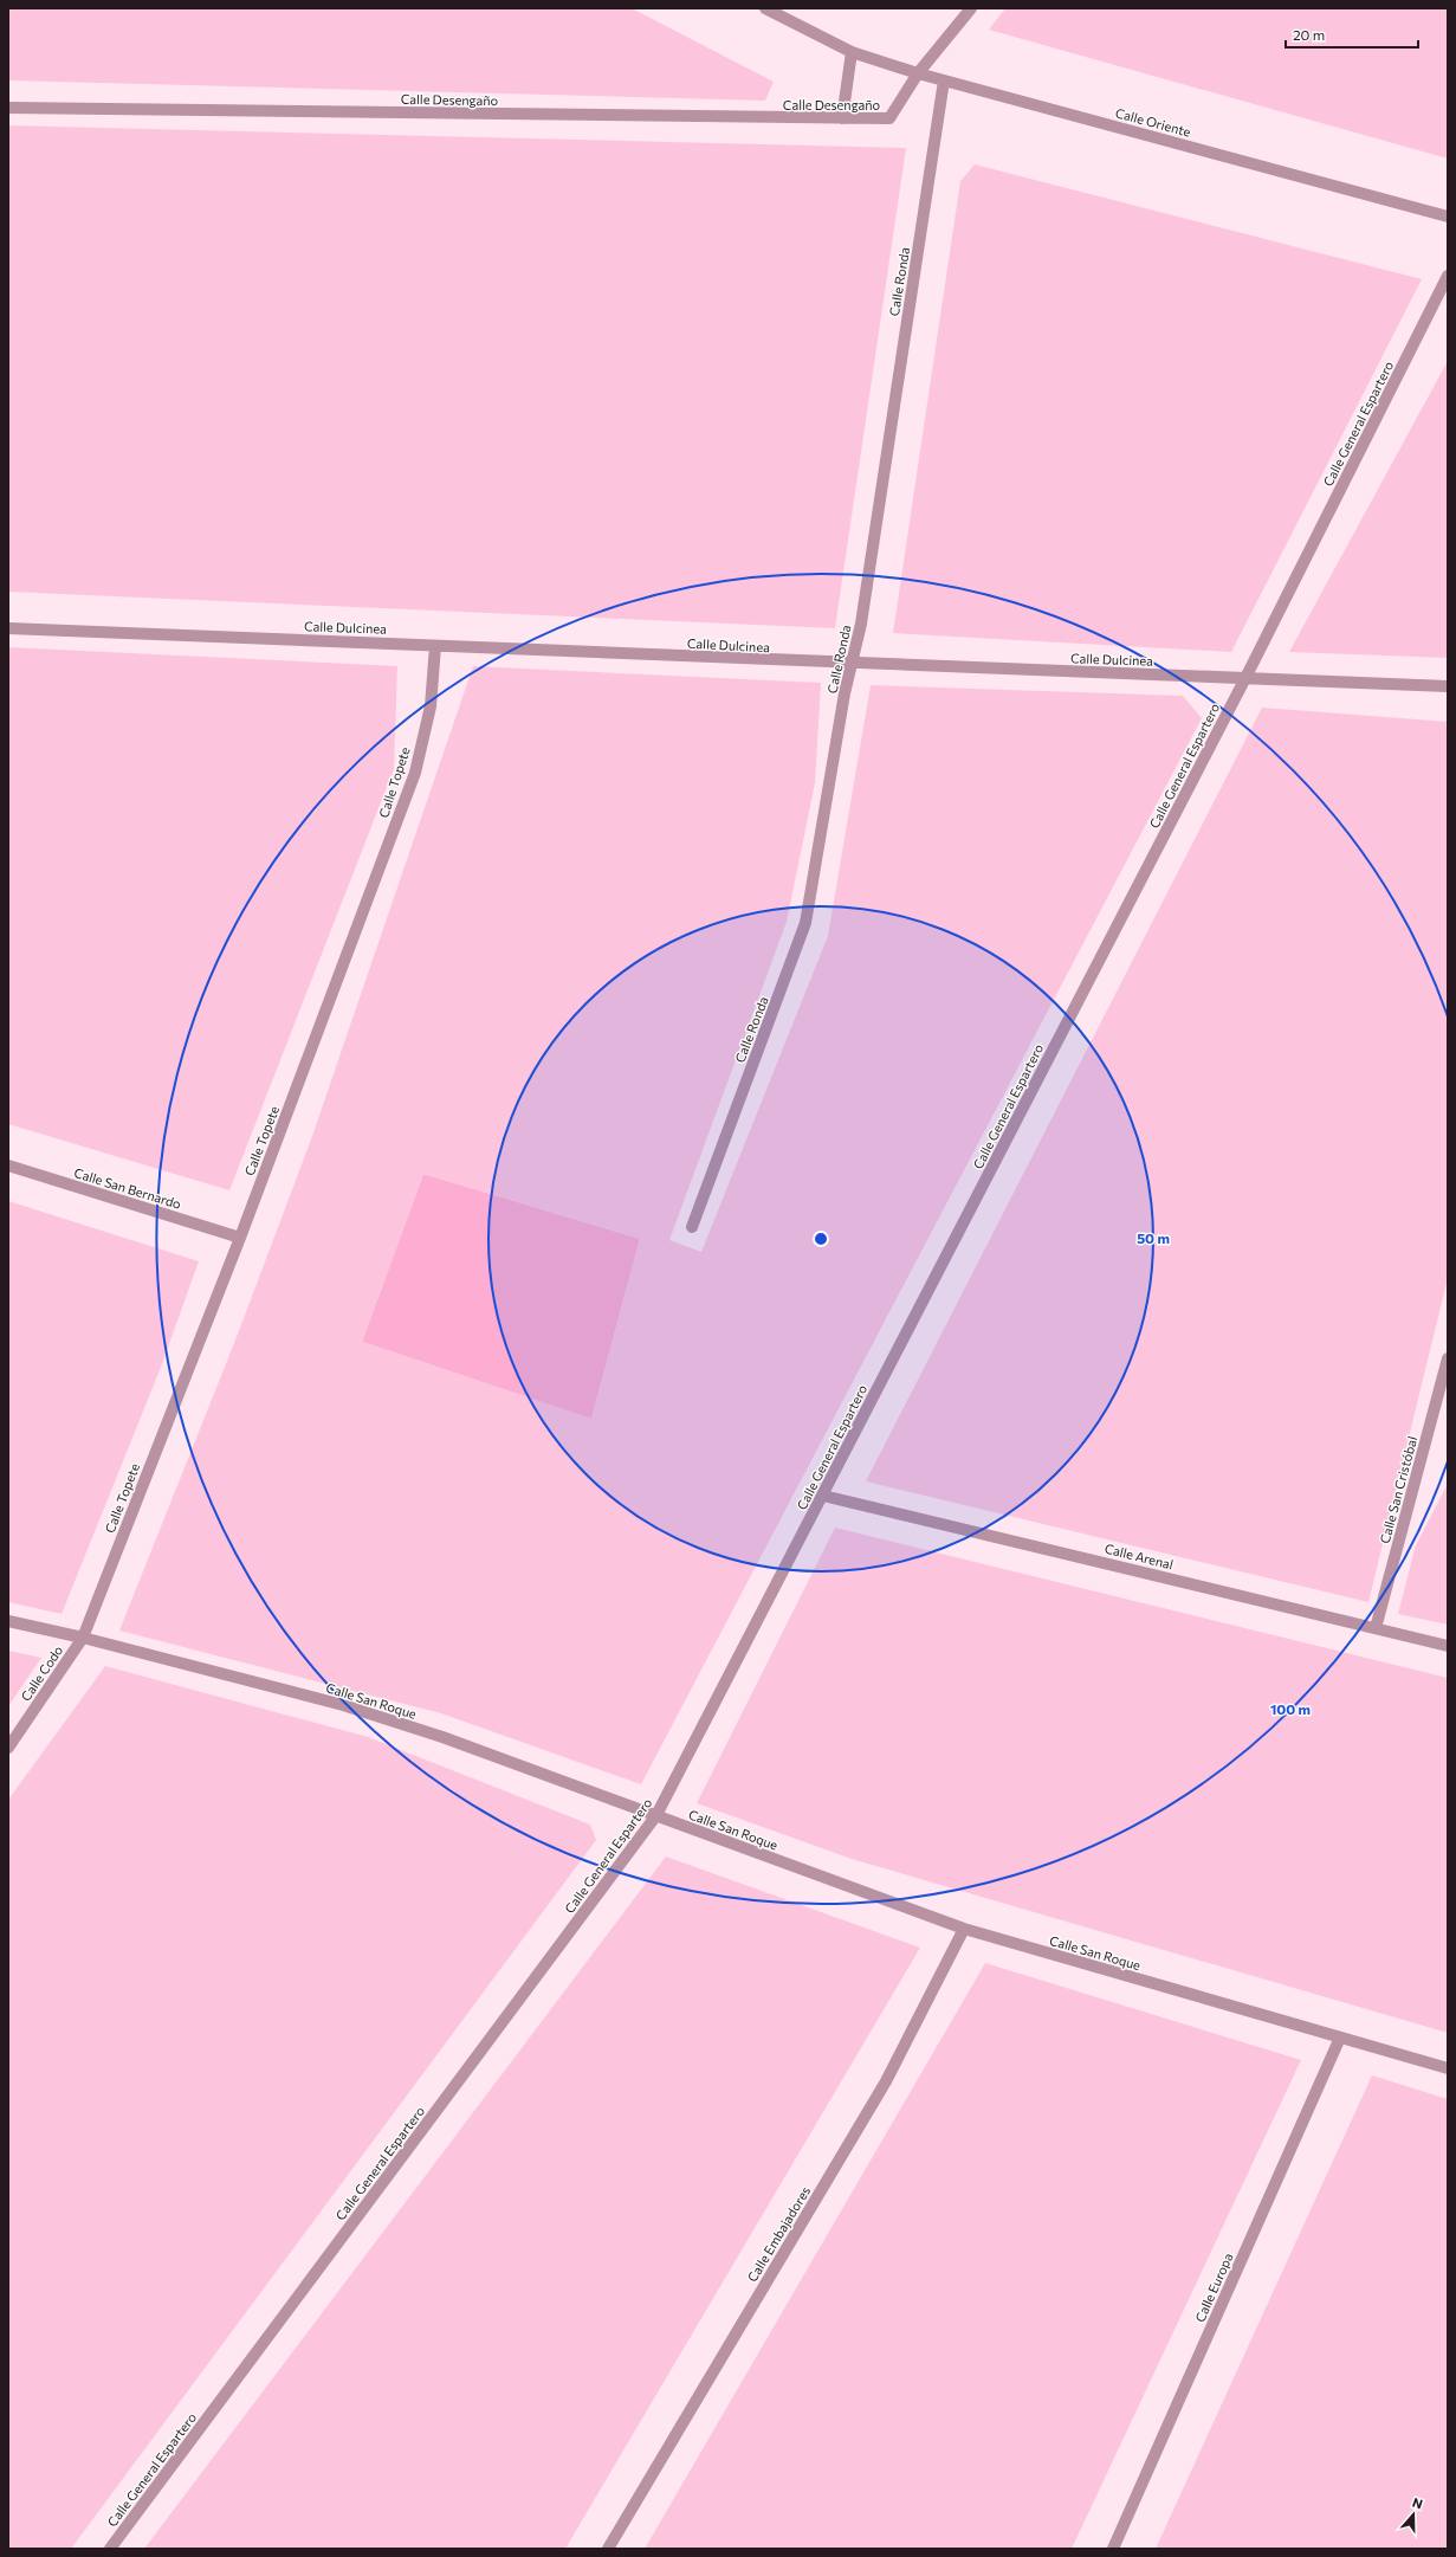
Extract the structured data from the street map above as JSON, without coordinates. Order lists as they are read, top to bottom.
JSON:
{
  "streets": {
    "street": [
      "Calle Desengaño",
      "Calle Oriente",
      "Calle Ronda",
      "Calle General Espartero",
      "Calle Dulcinea",
      "Calle Topete",
      "Calle San Bernardo",
      "Calle San Cristóbal",
      "Calle Arenal",
      "Calle Codo",
      "Calle San Roque",
      "Calle Embajadores",
      "Calle Europa"
    ]
  },
  "crossings": [
    ["Calle Desengaño", "Calle Oriente"],
    ["Calle Oriente", "Calle Ronda"],
    ["Calle Ronda", "Calle Dulcinea"],
    ["Calle General Espartero", "Calle Dulcinea"],
    ["Calle General Espartero", "Calle Arenal"],
    ["Calle General Espartero", "Calle San Roque"],
    ["Calle Dulcinea", "Calle Topete"],
    ["Calle Topete", "Calle San Bernardo"],
    ["Calle Topete", "Calle Codo"],
    ["Calle Topete", "Calle San Roque"],
    ["Calle San Cristóbal", "Calle Arenal"],
    ["Calle Codo", "Calle San Roque"],
    ["Calle San Roque", "Calle Embajadores"],
    ["Calle San Roque", "Calle Europa"]
  ],
  "scale_bar": "20 m",
  "north": "top",
  "rings": ["50 m", "100 m"]
}
